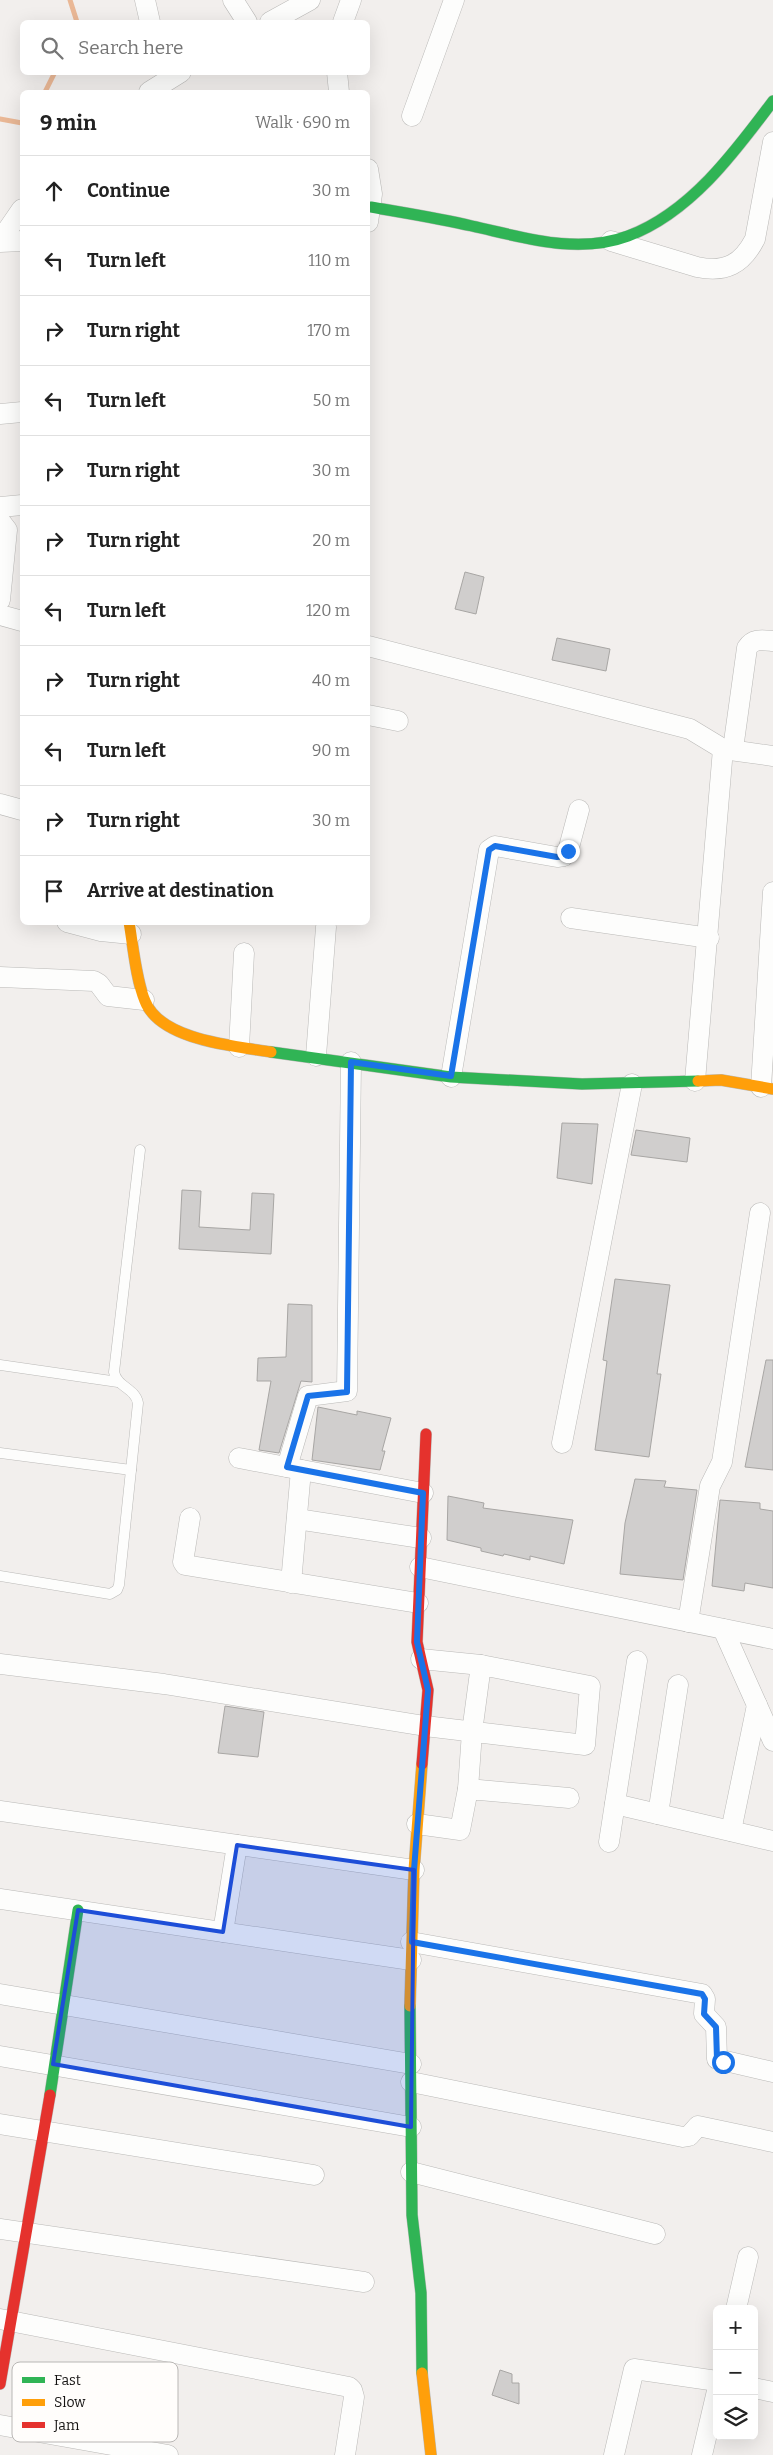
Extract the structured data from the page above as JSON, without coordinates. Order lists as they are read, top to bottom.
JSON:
{
  "legend": ["Fast", "Slow", "Jam"],
  "page": {
    "search": "Search here",
    "heading": ["9 min", "Walk · 690 m"],
    "list": [
      ["Continue", "30 m"],
      ["Turn left", "110 m"],
      ["Turn right", "170 m"],
      ["Turn left", "50 m"],
      ["Turn right", "30 m"],
      ["Turn right", "20 m"],
      ["Turn left", "120 m"],
      ["Turn right", "40 m"],
      ["Turn left", "90 m"],
      ["Turn right", "30 m"],
      "Arrive at destination"
    ],
    "map_buttons": ["+", "−"]
  }
}
